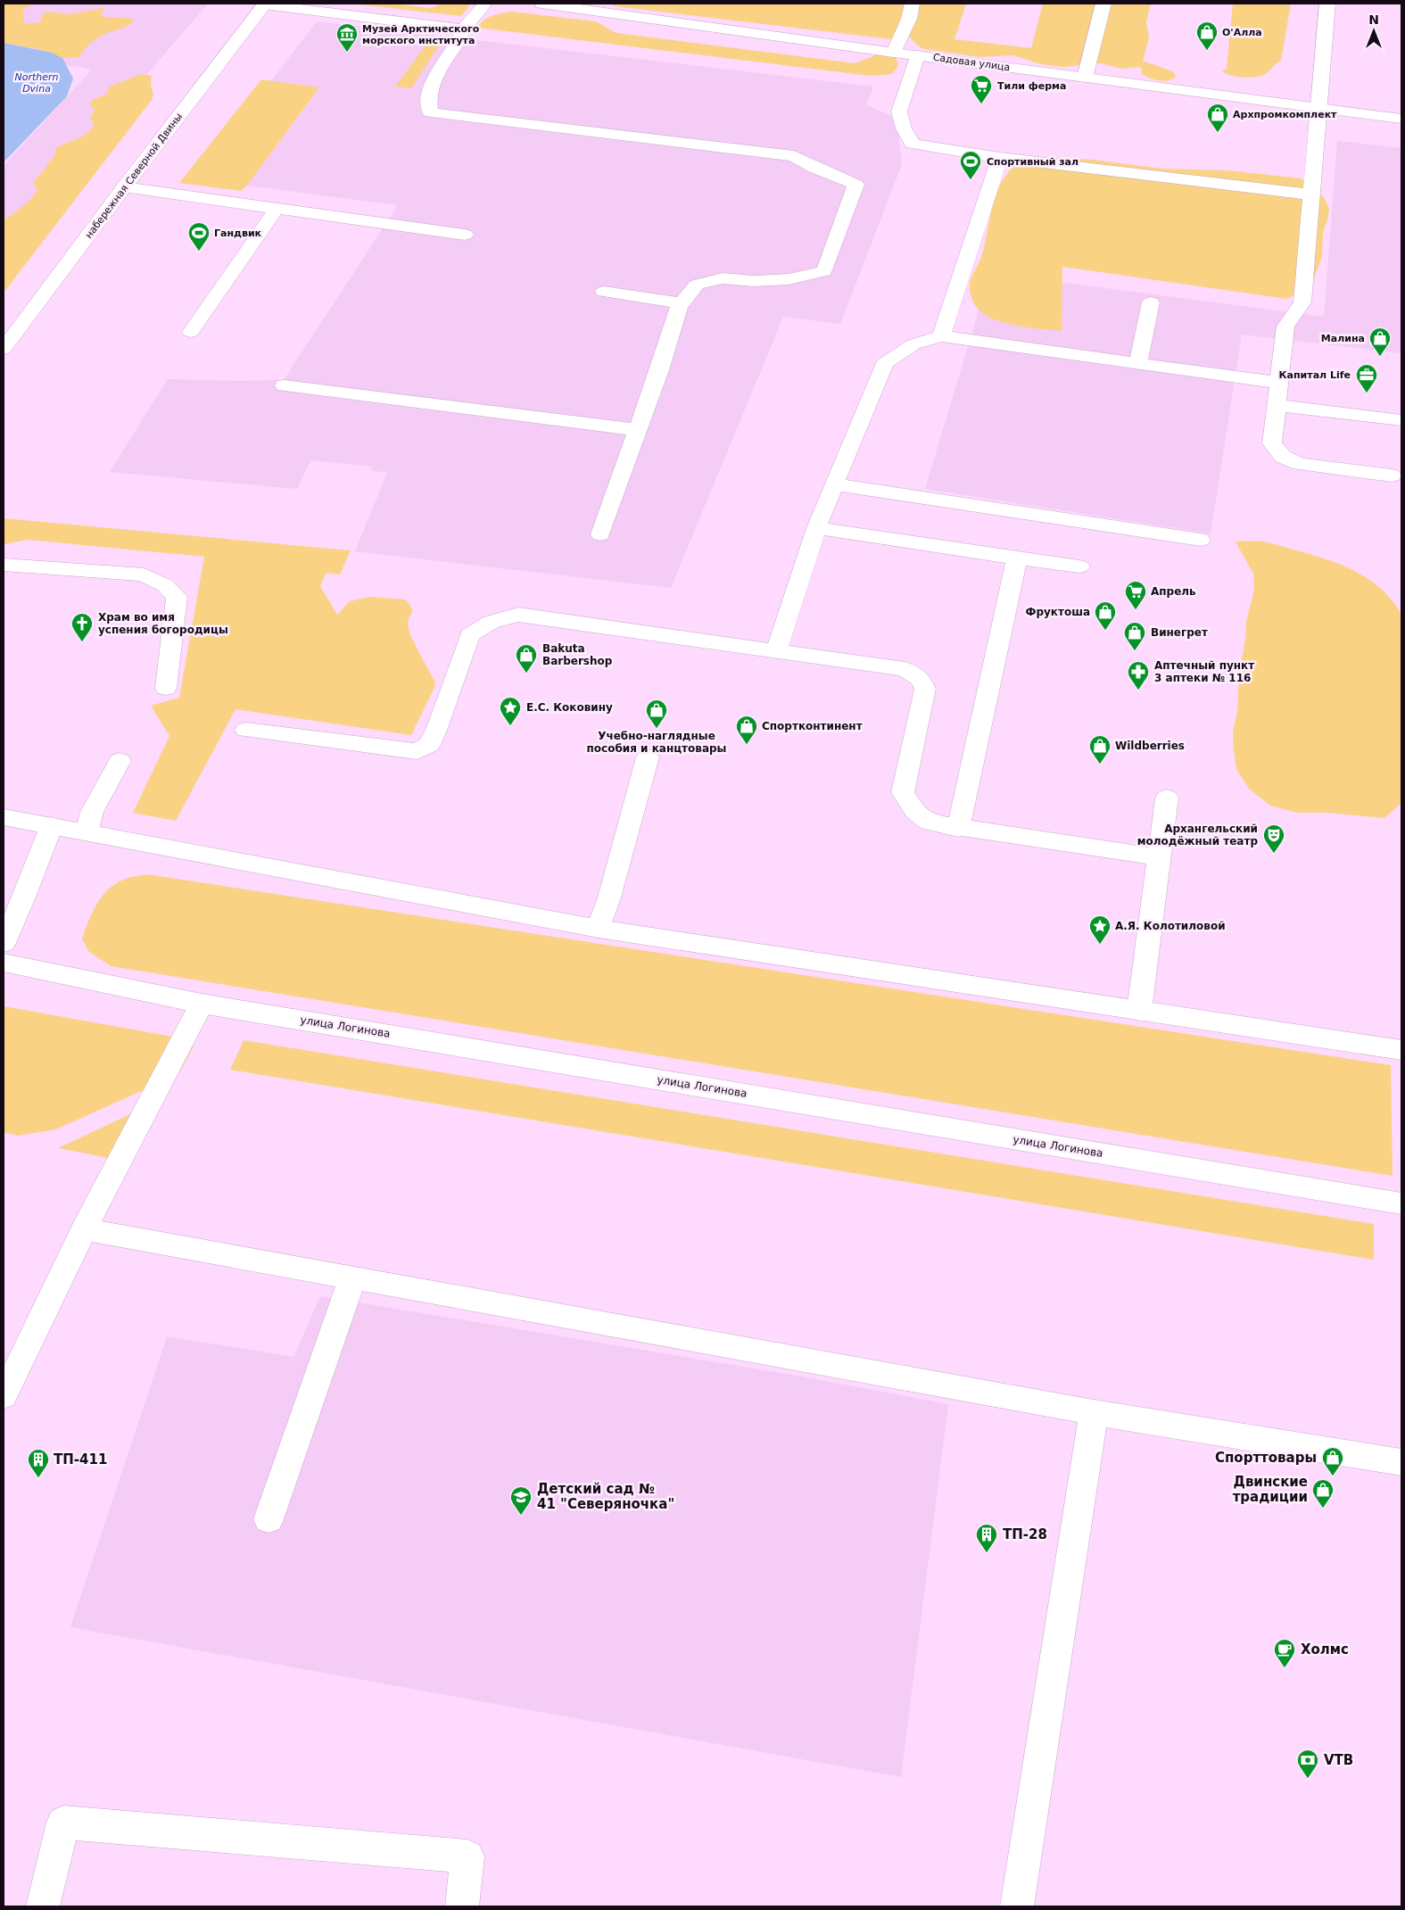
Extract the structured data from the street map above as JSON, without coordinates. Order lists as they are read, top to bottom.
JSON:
{
  "streets": {
    "street": ["Садовая улица", "набережная Северной Двины", "улица Логинова"]
  },
  "water": ["Northern Dvina"],
  "places": {
    "shop": [
      "О'Алла",
      "Архпромкомплект",
      "Малина",
      "Фруктоша",
      "Винегрет",
      "Bakuta Barbershop",
      "Учебно-наглядные пособия и канцтовары",
      "Спортконтинент",
      "Wildberries",
      "Спорттовары",
      "Двинские традиции"
    ],
    "museum": ["Музей Арктического морского института"],
    "supermarket": ["Тили ферма", "Апрель"],
    "sports": ["Спортивный зал", "Гандвик"],
    "office": ["Капитал Life"],
    "church": ["Храм во имя успения богородицы"],
    "pharmacy": ["Аптечный пункт 3 аптеки № 116"],
    "place": ["Е.С. Коковину", "А.Я. Колотиловой"],
    "theatre": ["Архангельский молодёжный театр"],
    "building": ["ТП-411", "ТП-28"],
    "school or university": ["Детский сад № 41 \"Северяночка\""],
    "cafe": ["Холмс"],
    "bank": ["VTB"]
  },
  "north": "top"
}
